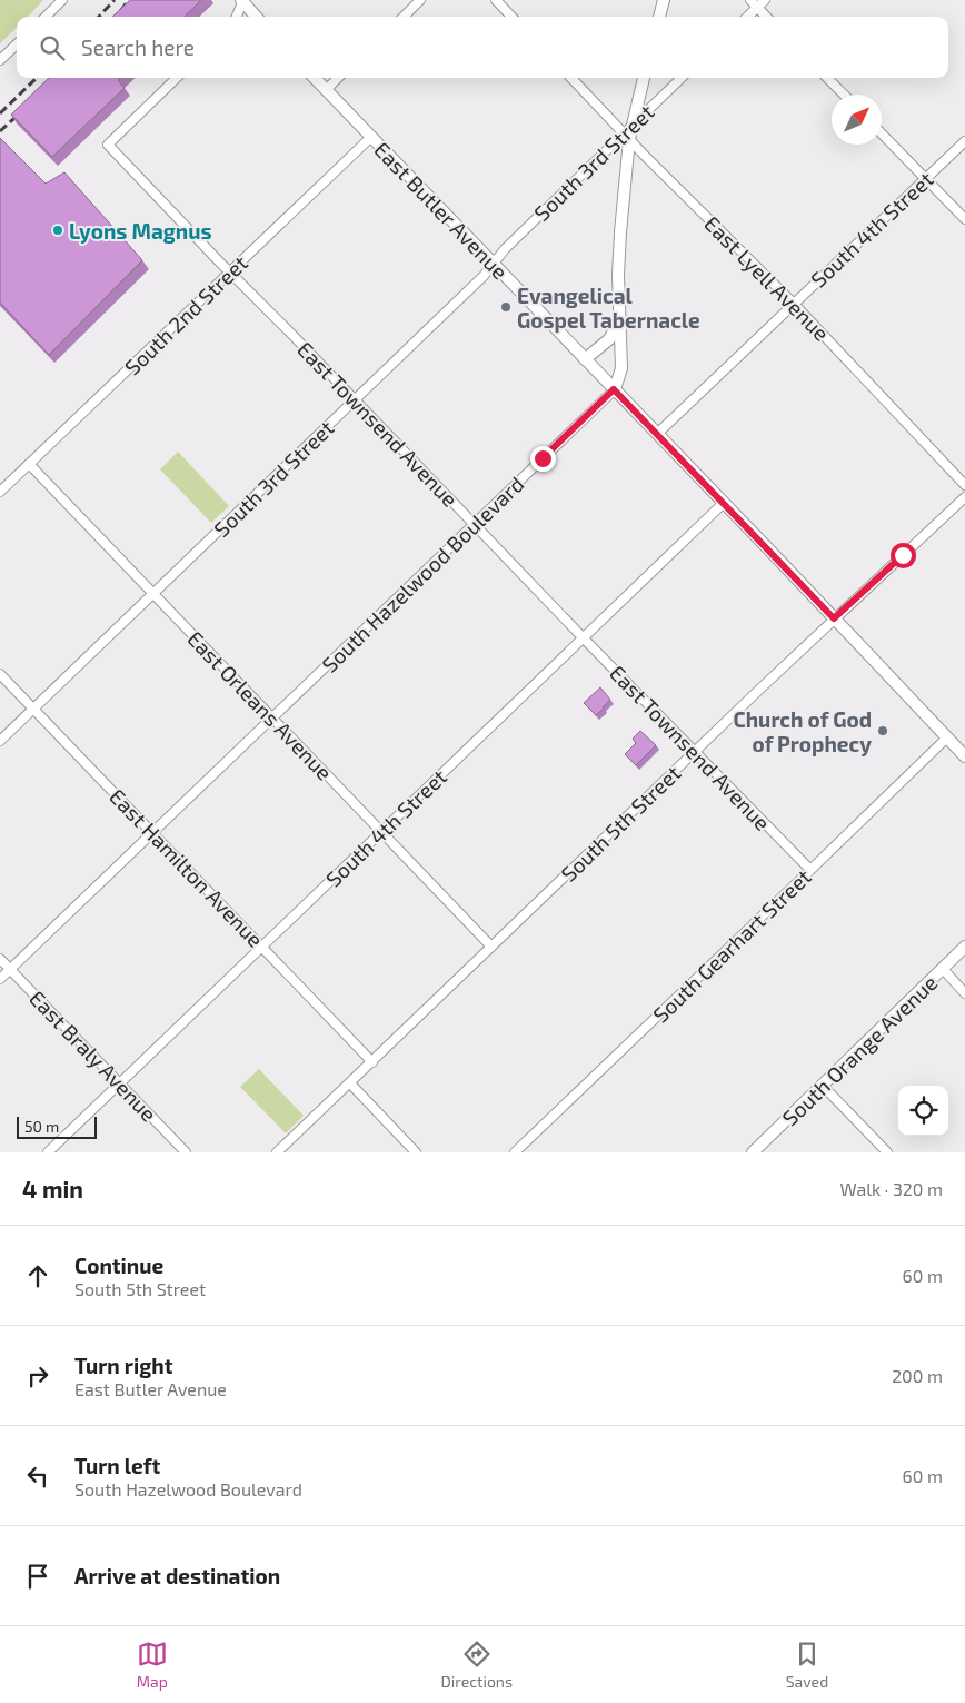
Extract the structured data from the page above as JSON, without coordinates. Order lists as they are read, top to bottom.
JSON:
{
  "streets": {
    "street": [
      "South 3rd Street",
      "East Butler Avenue",
      "South 4th Street",
      "East Lyell Avenue",
      "South 2nd Street",
      "East Townsend Avenue",
      "South Hazelwood Boulevard",
      "East Orleans Avenue",
      "South 5th Street",
      "East Hamilton Avenue",
      "South Gearhart Street",
      "South Orange Avenue",
      "East Braly Avenue"
    ]
  },
  "crossings": [
    ["South 3rd Street", "East Butler Avenue"],
    ["South 3rd Street", "East Lyell Avenue"],
    ["South 3rd Street", "East Townsend Avenue"],
    ["South 3rd Street", "East Orleans Avenue"],
    ["South 3rd Street", "East Hamilton Avenue"],
    ["East Butler Avenue", "South 4th Street"],
    ["East Butler Avenue", "South 2nd Street"],
    ["East Butler Avenue", "South Hazelwood Boulevard"],
    ["East Butler Avenue", "South 5th Street"],
    ["East Butler Avenue", "South Gearhart Street"],
    ["South 4th Street", "East Lyell Avenue"],
    ["South 4th Street", "East Townsend Avenue"],
    ["South 4th Street", "East Orleans Avenue"],
    ["South 4th Street", "East Hamilton Avenue"],
    ["South 4th Street", "East Braly Avenue"],
    ["South 2nd Street", "East Townsend Avenue"],
    ["South 2nd Street", "East Orleans Avenue"],
    ["East Townsend Avenue", "South Hazelwood Boulevard"],
    ["East Townsend Avenue", "South 5th Street"],
    ["East Townsend Avenue", "South Gearhart Street"],
    ["South Hazelwood Boulevard", "East Orleans Avenue"],
    ["South Hazelwood Boulevard", "East Hamilton Avenue"],
    ["South Hazelwood Boulevard", "East Braly Avenue"],
    ["East Orleans Avenue", "South 5th Street"],
    ["South 5th Street", "East Hamilton Avenue"]
  ],
  "places": ["Lyons Magnus", "Evangelical Gospel Tabernacle", "Church of God of Prophecy"],
  "scale_bar": "50 m",
  "north": "top right",
  "page": {
    "search": "Search here",
    "scale": "50 m",
    "heading": ["4 min", "Walk · 320 m"],
    "list": [
      ["Continue", "South 5th Street", "60 m"],
      ["Turn right", "East Butler Avenue", "200 m"],
      ["Turn left", "South Hazelwood Boulevard", "60 m"],
      "Arrive at destination"
    ],
    "nav": ["Map", "Directions", "Saved"]
  }
}
